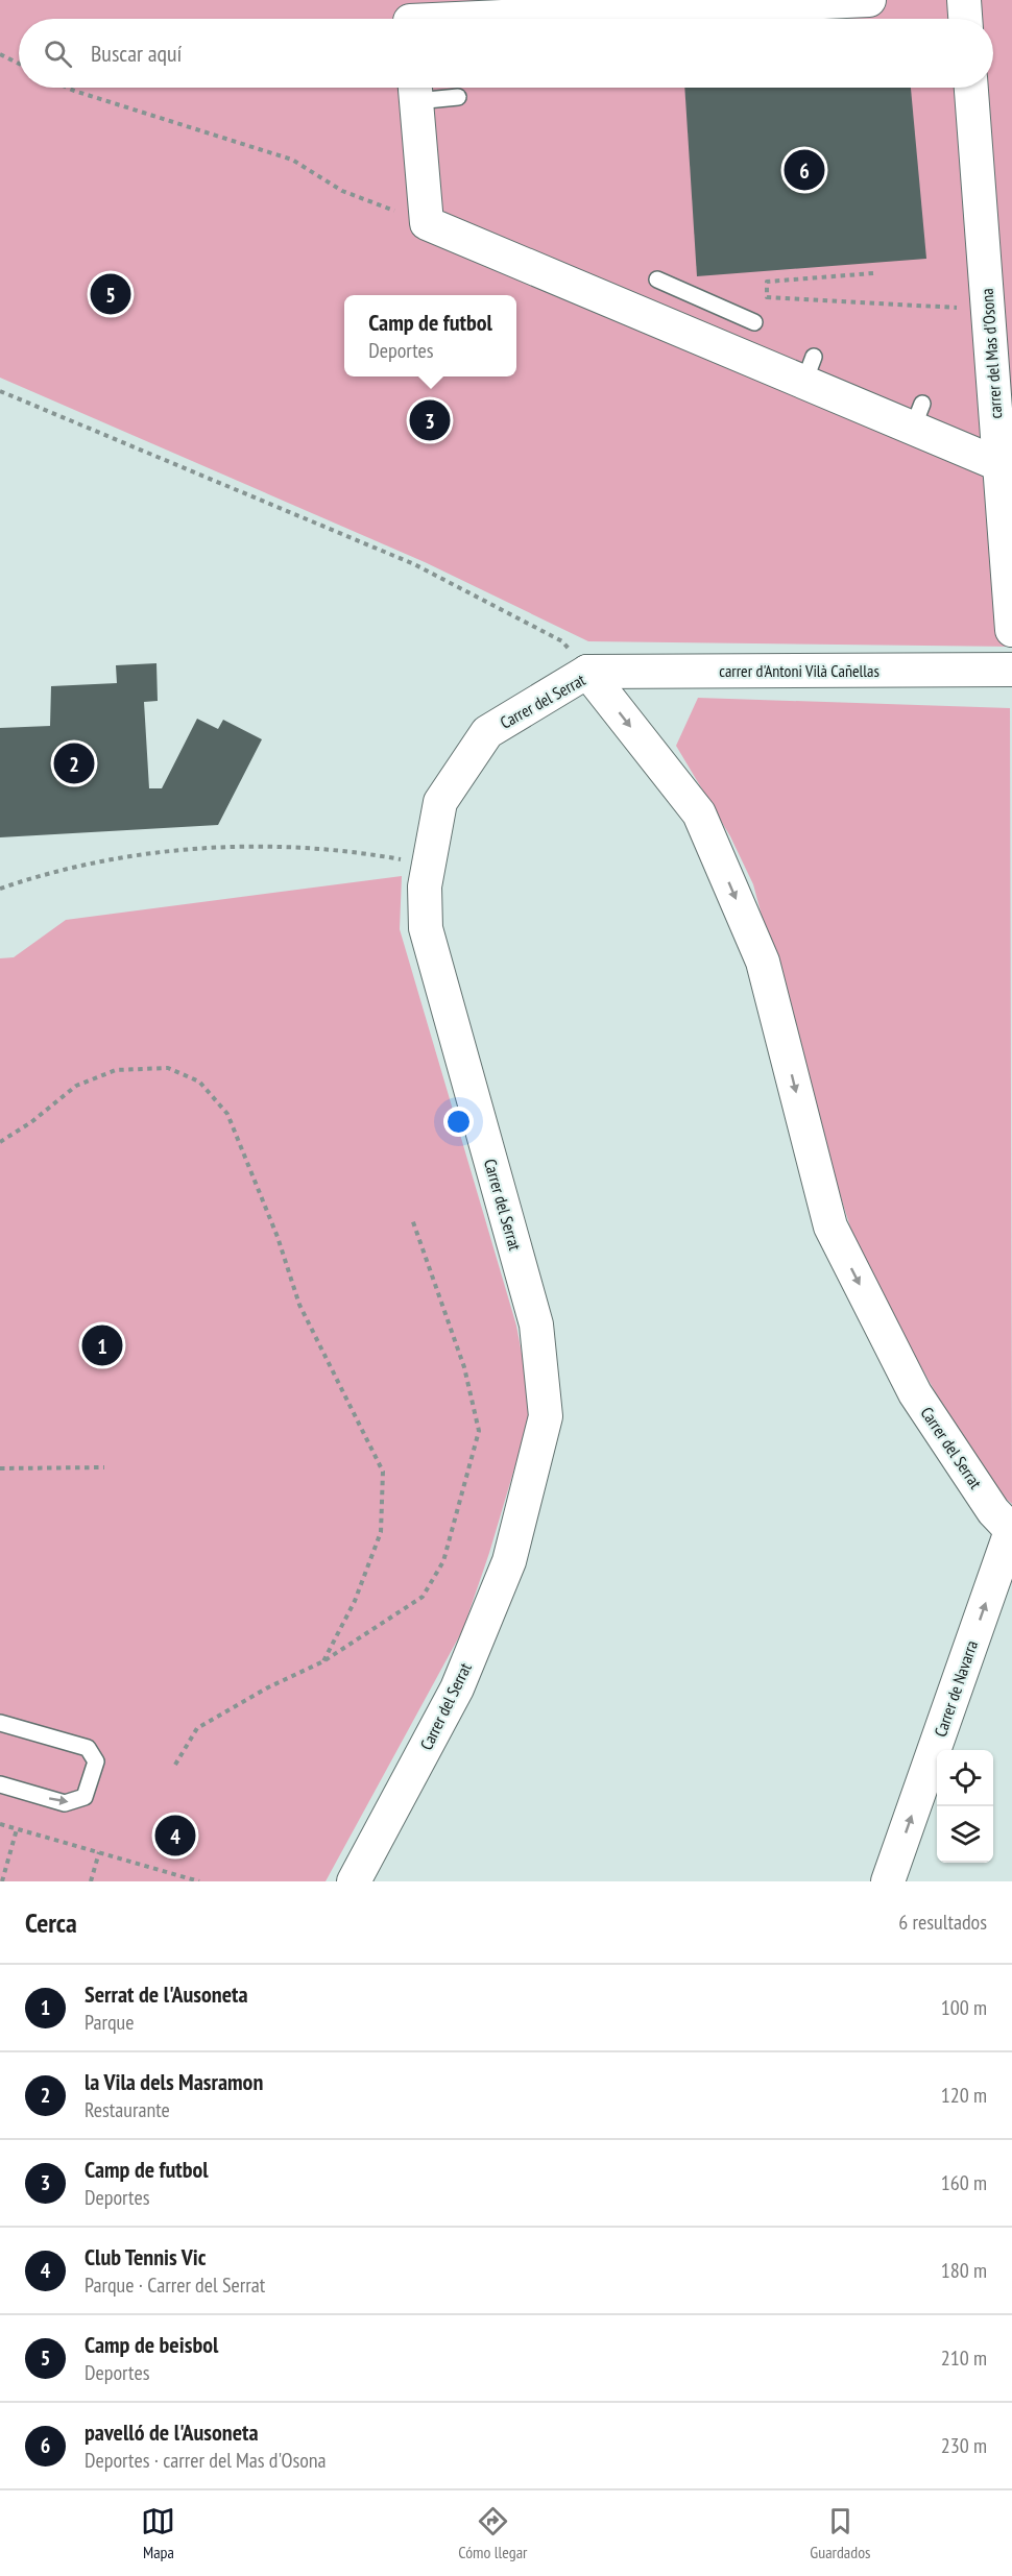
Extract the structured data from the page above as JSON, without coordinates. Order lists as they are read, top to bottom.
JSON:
{
  "streets": {
    "street": [
      "carrer del Mas d'Osona",
      "carrer d'Antoni Vilà Cañellas",
      "Carrer del Serrat",
      "Carrer de Navarra"
    ]
  },
  "crossings": [
    ["carrer d'Antoni Vilà Cañellas", "Carrer del Serrat"],
    ["Carrer del Serrat", "Carrer de Navarra"]
  ],
  "one_way": ["Carrer del Serrat", "Carrer de Navarra"],
  "page": {
    "search": "Buscar aquí",
    "pins": [
      "6",
      "5",
      "3",
      "2",
      "1",
      "4"
    ],
    "popup": ["Camp de futbol", "Deportes"],
    "heading": ["Cerca", "6 resultados"],
    "list": [
      {
        "mark": "1",
        "name": "Serrat de l'Ausoneta",
        "note": "Parque",
        "value": "100 m"
      },
      {
        "mark": "2",
        "name": "la Vila dels Masramon",
        "note": "Restaurante",
        "value": "120 m"
      },
      {
        "mark": "3",
        "name": "Camp de futbol",
        "note": "Deportes",
        "value": "160 m"
      },
      {
        "mark": "4",
        "name": "Club Tennis Vic",
        "note": "Parque · Carrer del Serrat",
        "value": "180 m"
      },
      {
        "mark": "5",
        "name": "Camp de beisbol",
        "note": "Deportes",
        "value": "210 m"
      },
      {
        "mark": "6",
        "name": "pavelló de l'Ausoneta",
        "note": "Deportes · carrer del Mas d'Osona",
        "value": "230 m"
      }
    ],
    "nav": ["Mapa", "Cómo llegar", "Guardados"]
  }
}
